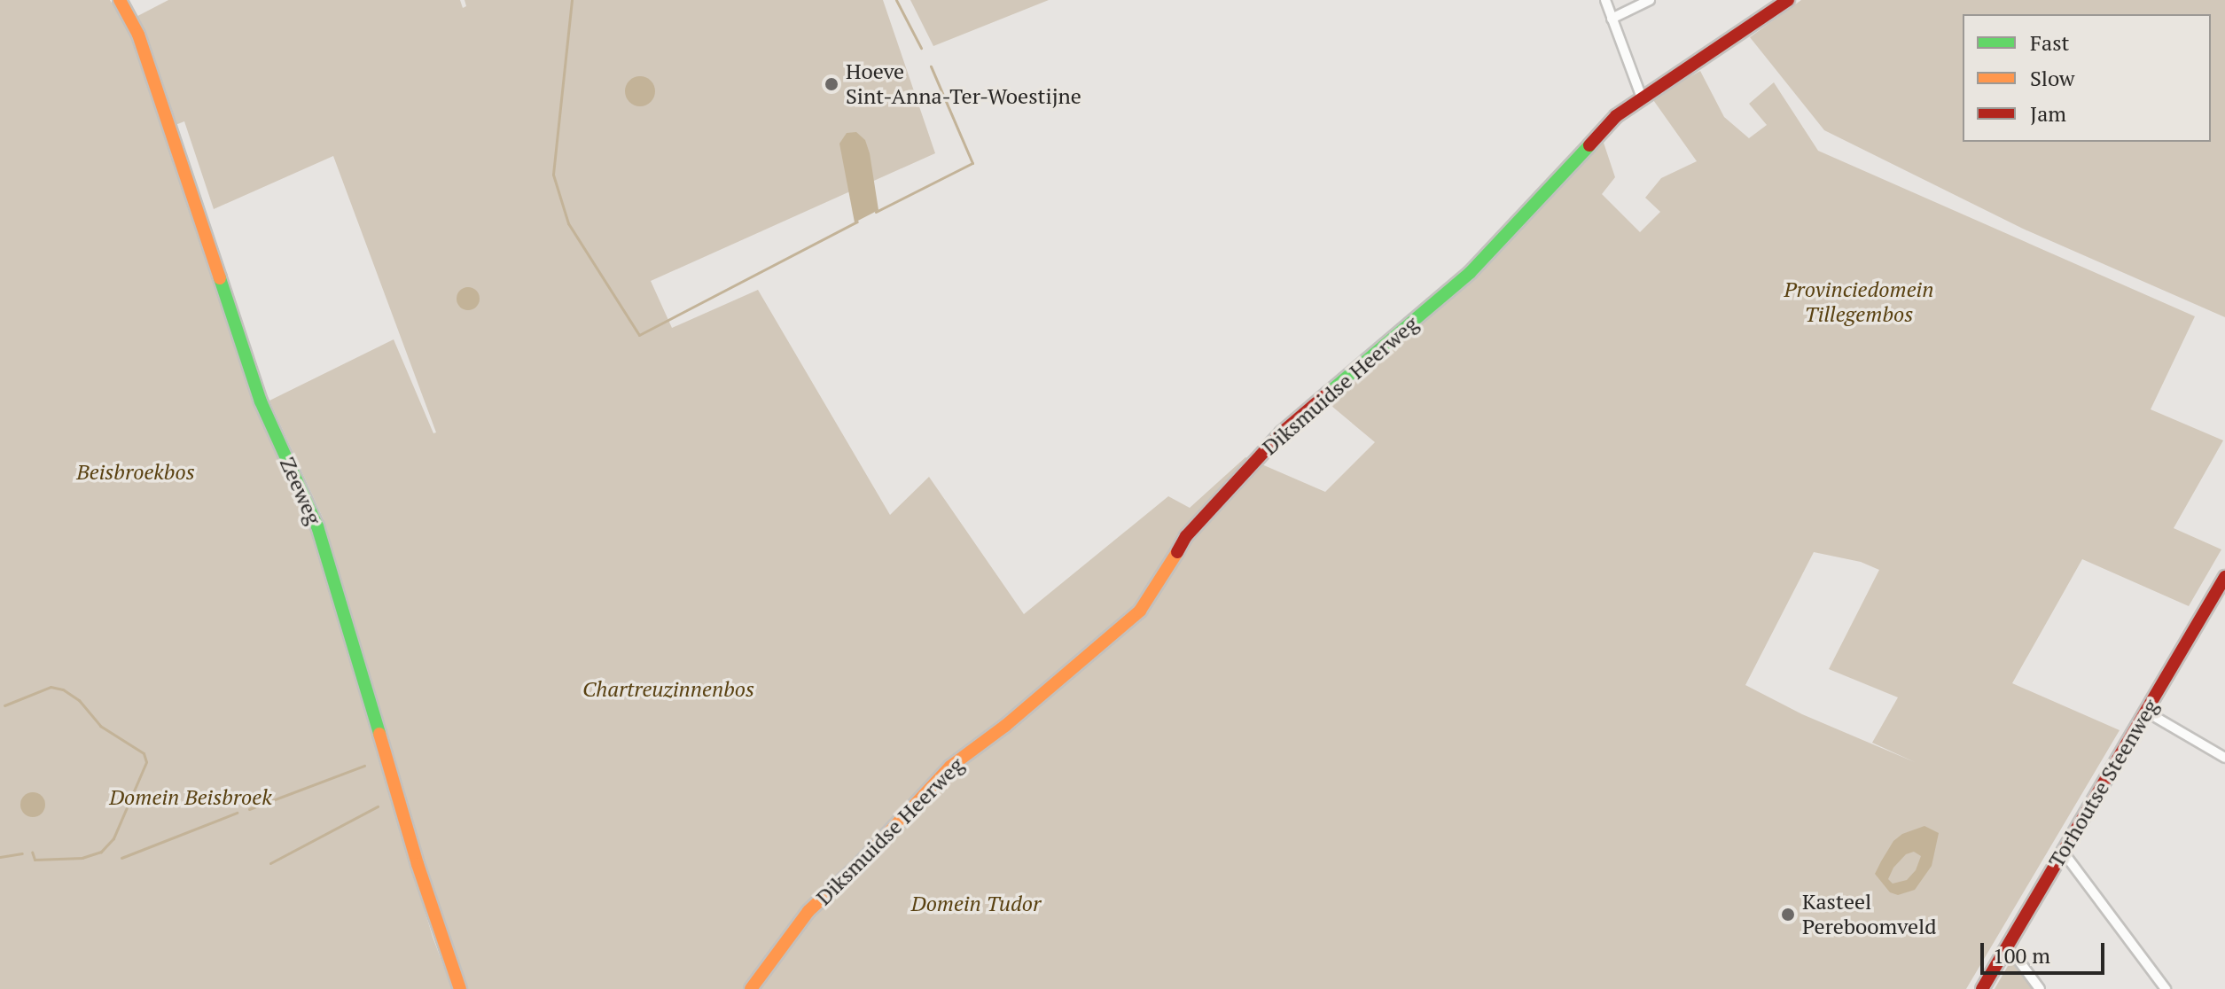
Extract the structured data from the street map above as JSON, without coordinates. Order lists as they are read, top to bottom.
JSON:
{
  "streets": {
    "street": ["Diksmuidse Heerweg", "Zeeweg", "Torhoutse Steenweg"]
  },
  "parks": [
    "Provinciedomein Tillegembos",
    "Beisbroekbos",
    "Chartreuzinnenbos",
    "Domein Beisbroek",
    "Domein Tudor"
  ],
  "places": ["Hoeve Sint-Anna-Ter-Woestijne", "Kasteel Pereboomveld"],
  "legend": ["Fast", "Slow", "Jam"],
  "scale_bar": "100 m"
}
